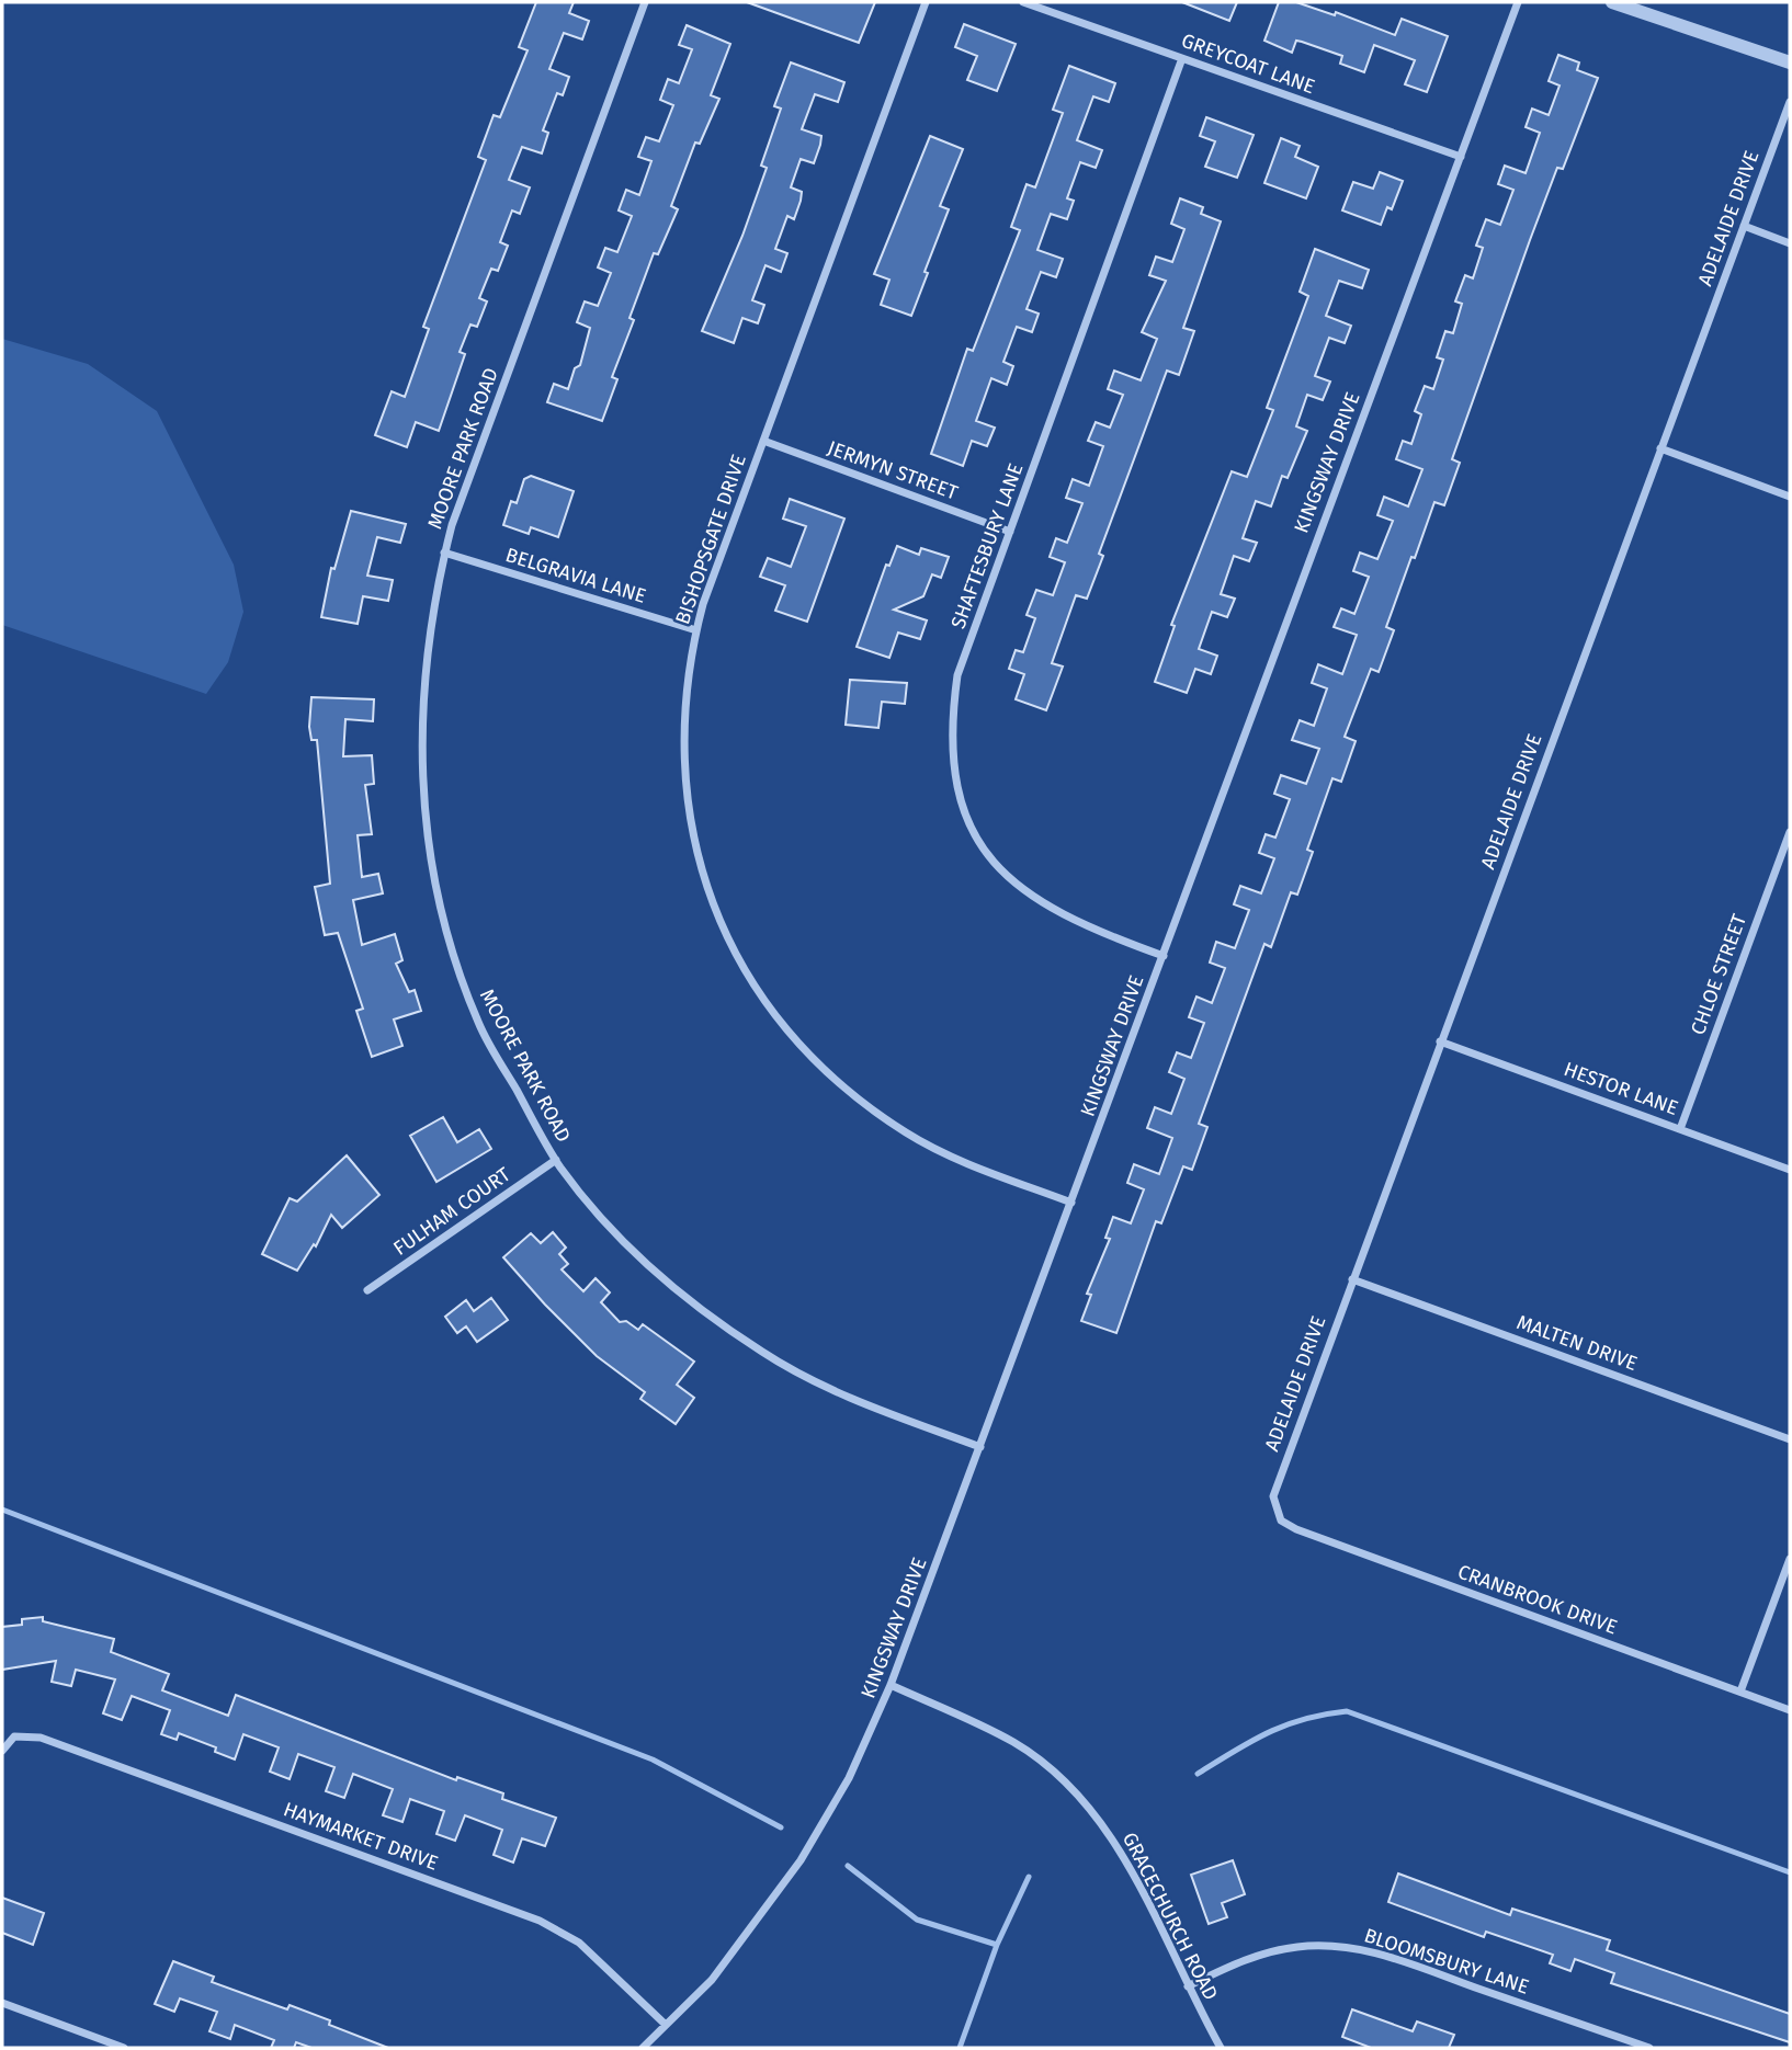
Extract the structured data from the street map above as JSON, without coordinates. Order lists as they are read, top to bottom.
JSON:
{
  "streets": {
    "street": [
      "GREYCOAT LANE",
      "ADELAIDE DRIVE",
      "MOORE PARK ROAD",
      "KINGSWAY DRIVE",
      "JERMYN STREET",
      "BISHOPSGATE DRIVE",
      "SHAFTESBURY LANE",
      "BELGRAVIA LANE",
      "CHLOE STREET",
      "HESTOR LANE",
      "FULHAM COURT",
      "MALTEN DRIVE",
      "CRANBROOK DRIVE",
      "HAYMARKET DRIVE",
      "GRACECHURCH ROAD",
      "BLOOMSBURY LANE"
    ]
  },
  "crossings": [
    ["GREYCOAT LANE", "KINGSWAY DRIVE"],
    ["GREYCOAT LANE", "SHAFTESBURY LANE"],
    ["ADELAIDE DRIVE", "HESTOR LANE"],
    ["ADELAIDE DRIVE", "MALTEN DRIVE"],
    ["ADELAIDE DRIVE", "CRANBROOK DRIVE"],
    ["MOORE PARK ROAD", "KINGSWAY DRIVE"],
    ["MOORE PARK ROAD", "BELGRAVIA LANE"],
    ["MOORE PARK ROAD", "FULHAM COURT"],
    ["KINGSWAY DRIVE", "BISHOPSGATE DRIVE"],
    ["KINGSWAY DRIVE", "SHAFTESBURY LANE"],
    ["KINGSWAY DRIVE", "HAYMARKET DRIVE"],
    ["KINGSWAY DRIVE", "GRACECHURCH ROAD"],
    ["JERMYN STREET", "BISHOPSGATE DRIVE"],
    ["JERMYN STREET", "SHAFTESBURY LANE"],
    ["BISHOPSGATE DRIVE", "BELGRAVIA LANE"],
    ["CHLOE STREET", "HESTOR LANE"],
    ["GRACECHURCH ROAD", "BLOOMSBURY LANE"]
  ]
}
